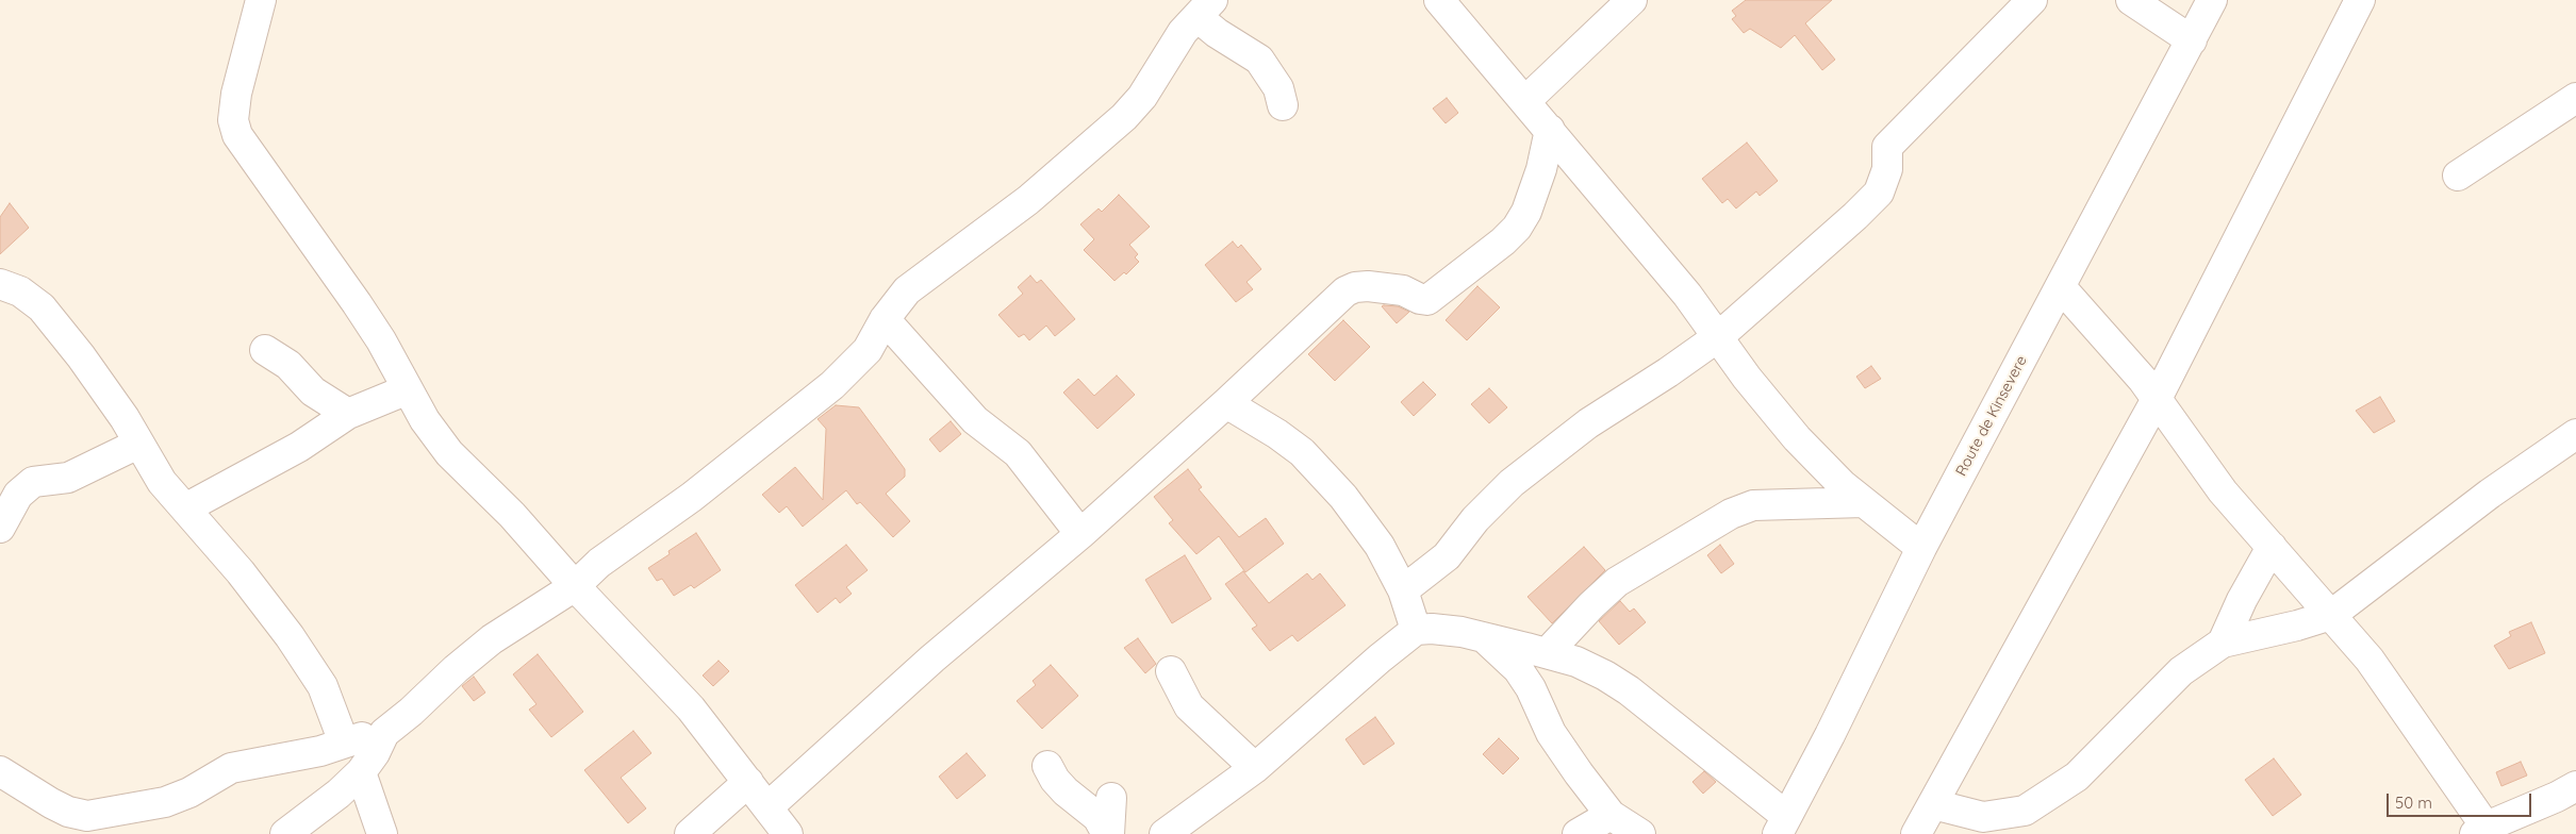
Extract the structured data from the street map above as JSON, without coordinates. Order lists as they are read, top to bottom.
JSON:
{
  "streets": {
    "street": ["Route de Kinsevere"]
  },
  "scale_bar": "50 m"
}
